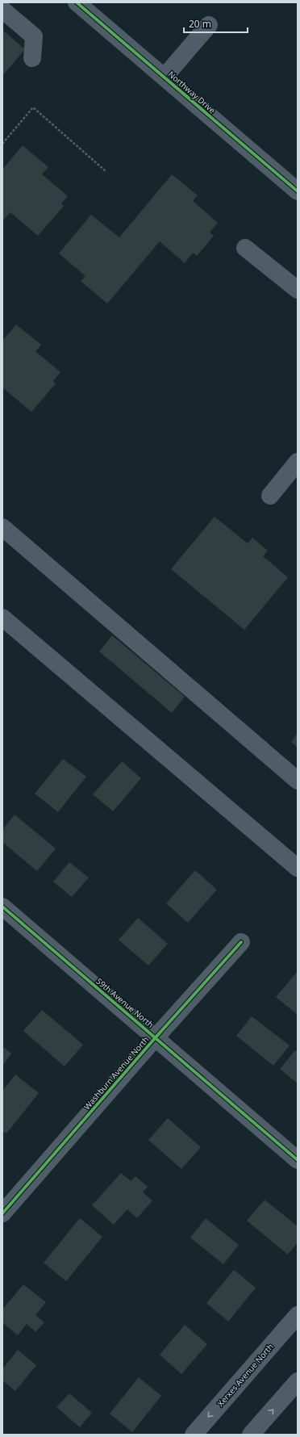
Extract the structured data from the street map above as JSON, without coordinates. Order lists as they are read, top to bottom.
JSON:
{
  "streets": {
    "street": [
      "Northway Drive",
      "59th Avenue North",
      "Washburn Avenue North",
      "Xerxes Avenue North"
    ]
  },
  "crossings": [
    ["59th Avenue North", "Washburn Avenue North"]
  ],
  "scale_bar": "20 m"
}
